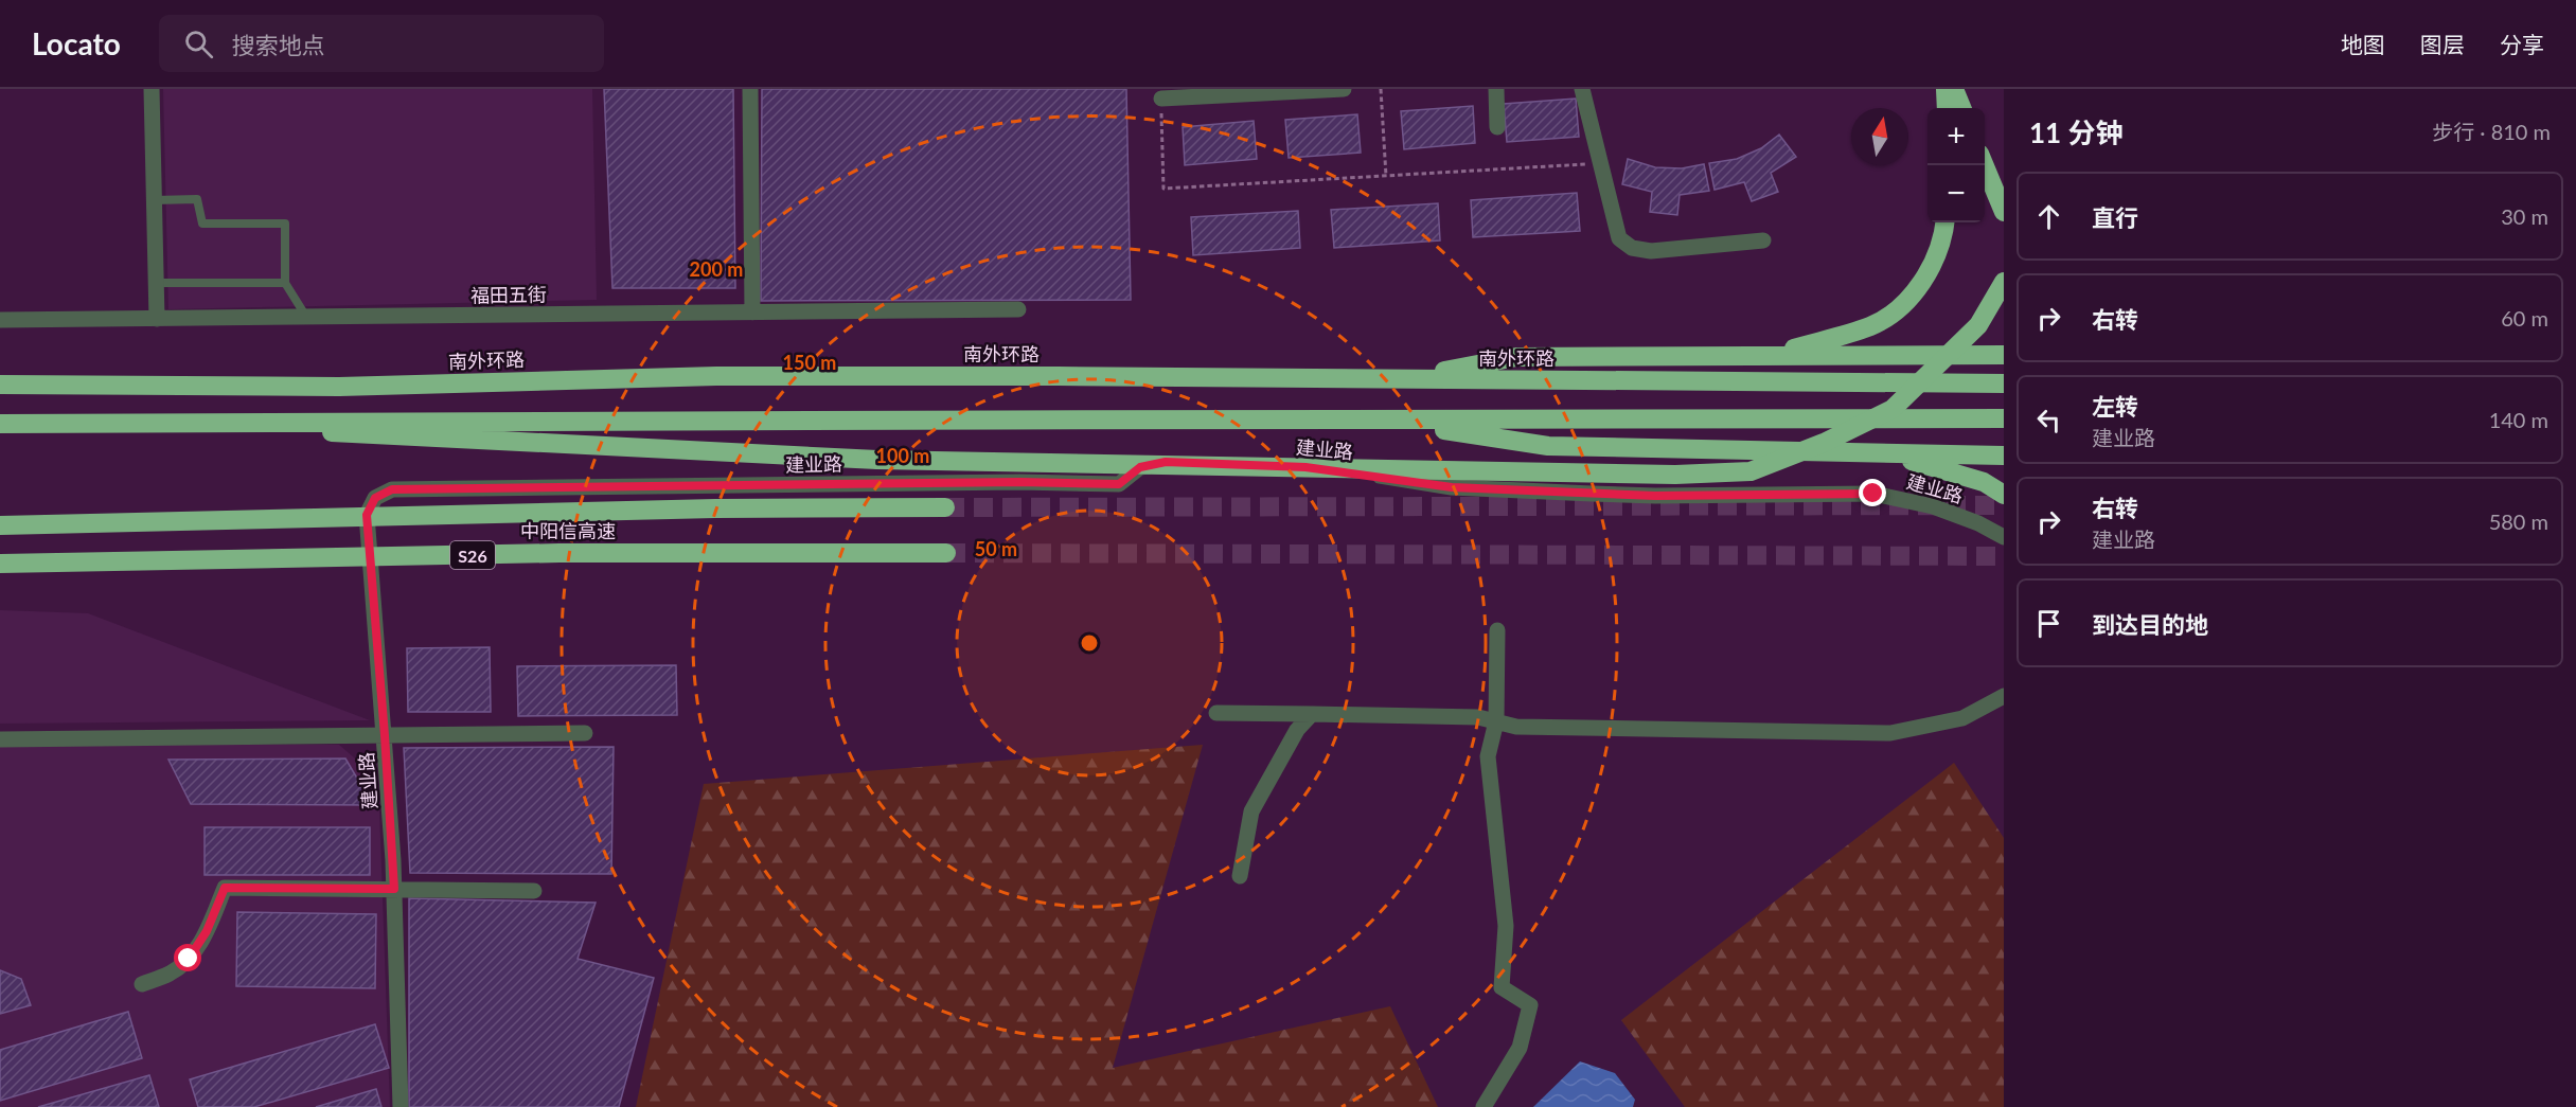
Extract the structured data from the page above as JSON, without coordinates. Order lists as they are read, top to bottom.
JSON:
{
  "streets": {
    "highway": ["南外环路", "中阳信高速", "S26"],
    "street": ["福田五街", "建业路"]
  },
  "north": "top",
  "page": {
    "header": "Locato",
    "search": "搜索地点",
    "nav": ["地图", "图层", "分享"],
    "heading": ["11 分钟", "步行 · 810 m"],
    "map_buttons": ["+", "−"],
    "list": [
      ["直行", "30 m"],
      ["右转", "60 m"],
      ["左转", "建业路", "140 m"],
      ["右转", "建业路", "580 m"],
      "到达目的地"
    ]
  },
  "rings": [
    "200 m",
    "150 m",
    "100 m",
    "50 m"
  ]
}
